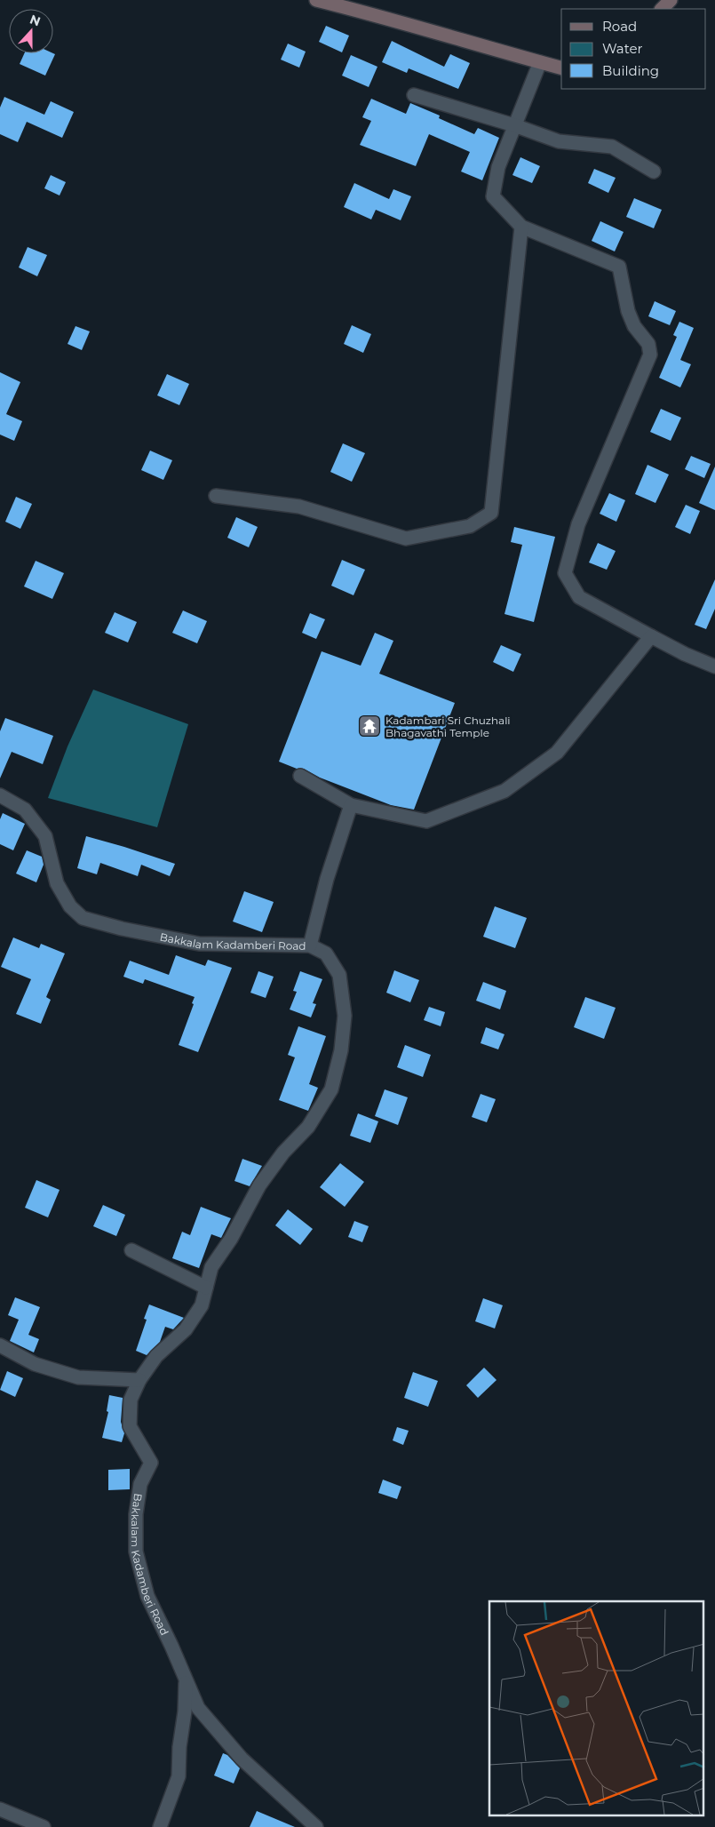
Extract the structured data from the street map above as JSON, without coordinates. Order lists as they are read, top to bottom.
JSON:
{
  "streets": {
    "street": ["Bakkalam Kadamberi Road"]
  },
  "places": {
    "temple": ["Kadambari Sri Chuzhali Bhagavathi Temple"]
  },
  "legend": ["Road", "Water", "Building"],
  "north": "top"
}
